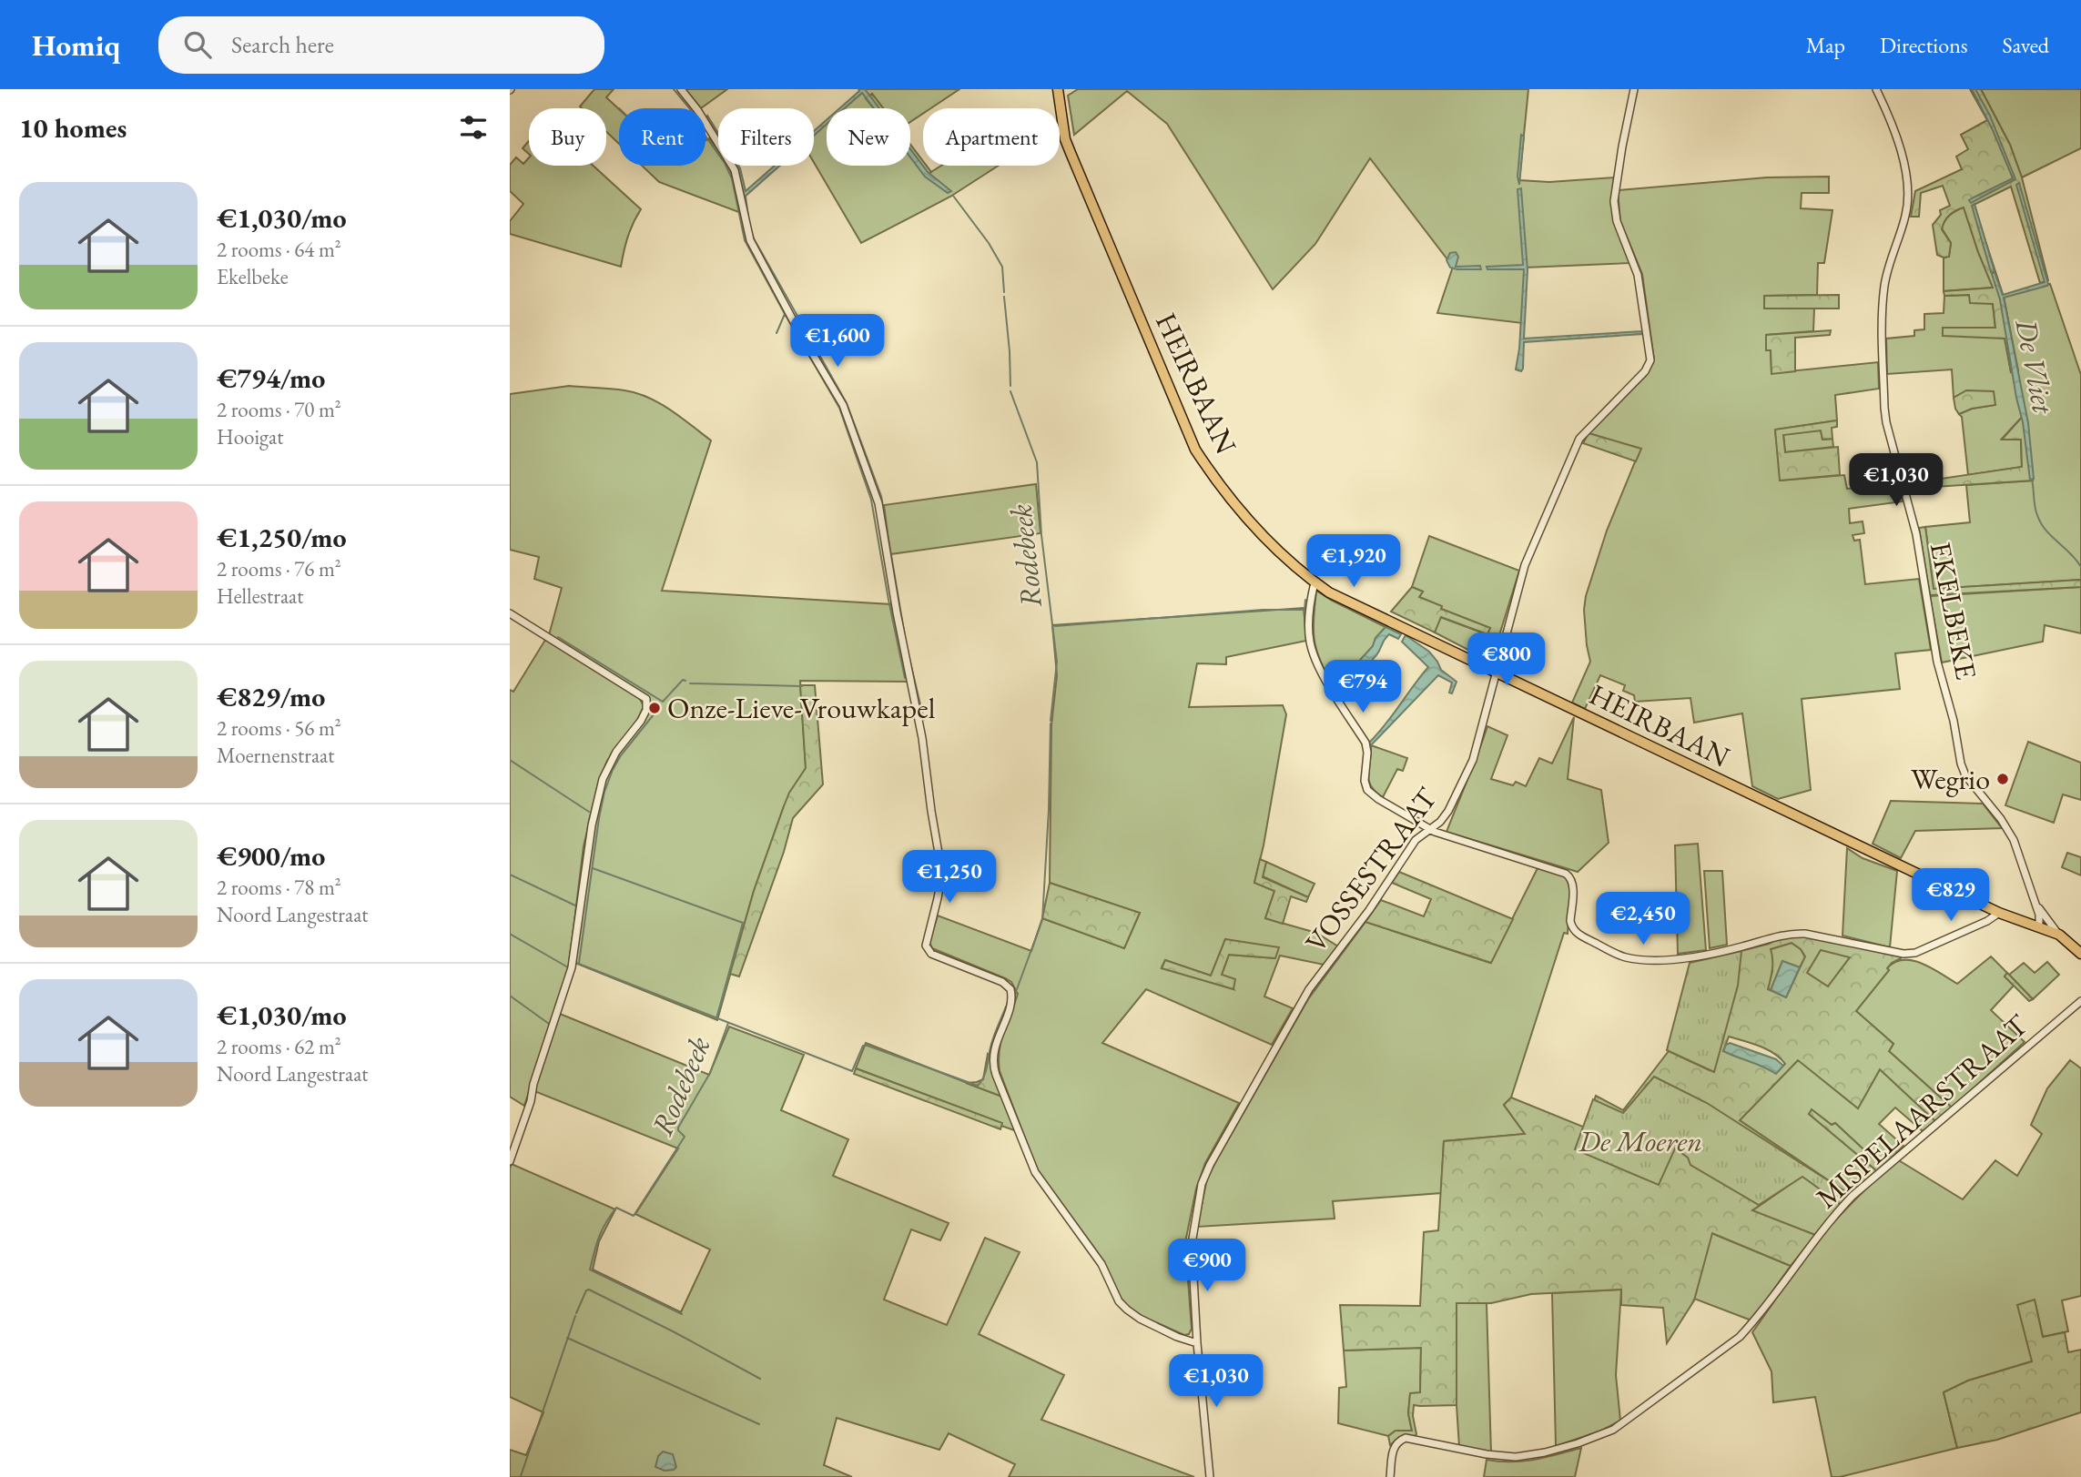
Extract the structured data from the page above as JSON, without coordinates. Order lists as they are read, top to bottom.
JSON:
{
  "streets": {
    "main road": ["HEIRBAAN"],
    "street": ["EKELBEKE", "VOSSESTRAAT", "MISPELAARSTRAAT"]
  },
  "crossings": [
    ["HEIRBAAN", "EKELBEKE"],
    ["HEIRBAAN", "VOSSESTRAAT"]
  ],
  "water": ["De Vliet", "Rodebeek"],
  "parks": ["De Moeren"],
  "places": ["Onze-Lieve-Vrouwkapel", "Wegrio"],
  "page": {
    "header": "Homiq",
    "search": "Search here",
    "nav": ["Map", "Directions", "Saved"],
    "heading": "10 homes",
    "chip": [
      "Buy",
      "Rent",
      "Filters",
      "New",
      "Apartment"
    ],
    "list": [
      {
        "name": "€1,030/mo",
        "note": "2 rooms · 64 m² · Ekelbeke"
      },
      {
        "name": "€794/mo",
        "note": "2 rooms · 70 m² · Hooigat"
      },
      {
        "name": "€1,250/mo",
        "note": "2 rooms · 76 m² · Hellestraat"
      },
      {
        "name": "€829/mo",
        "note": "2 rooms · 56 m² · Moernenstraat"
      },
      {
        "name": "€900/mo",
        "note": "2 rooms · 78 m² · Noord Langestraat"
      },
      {
        "name": "€1,030/mo",
        "note": "2 rooms · 62 m² · Noord Langestraat"
      }
    ],
    "price": [
      "€1,600",
      "€1,030",
      "€1,920",
      "€800",
      "€794",
      "€1,250",
      "€829",
      "€2,450",
      "€900",
      "€1,030"
    ]
  }
}
